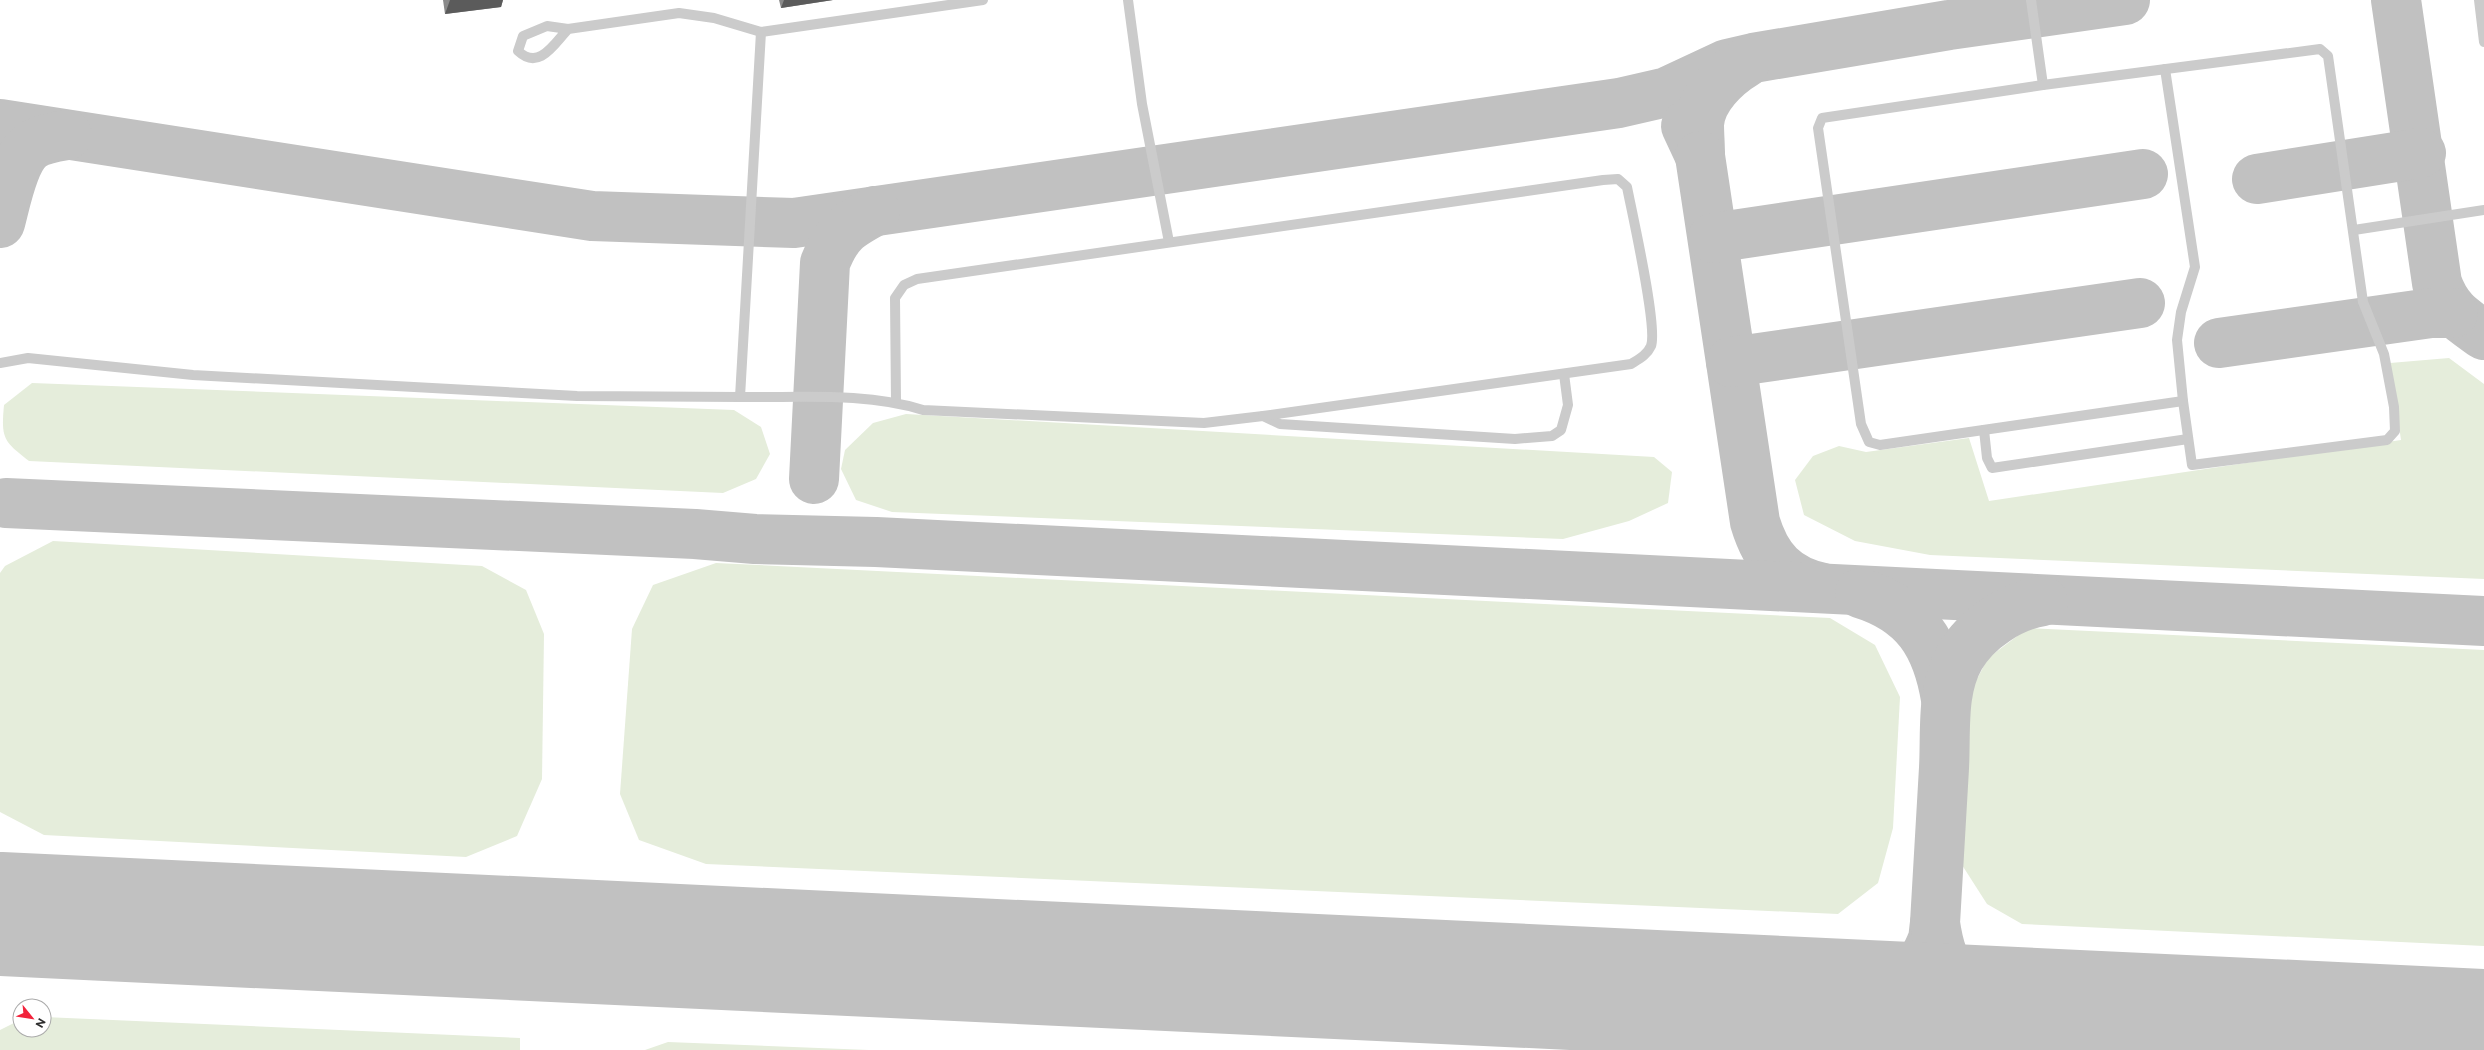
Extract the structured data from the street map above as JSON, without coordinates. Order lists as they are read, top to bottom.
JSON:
{
  "north": "bottom right"
}
